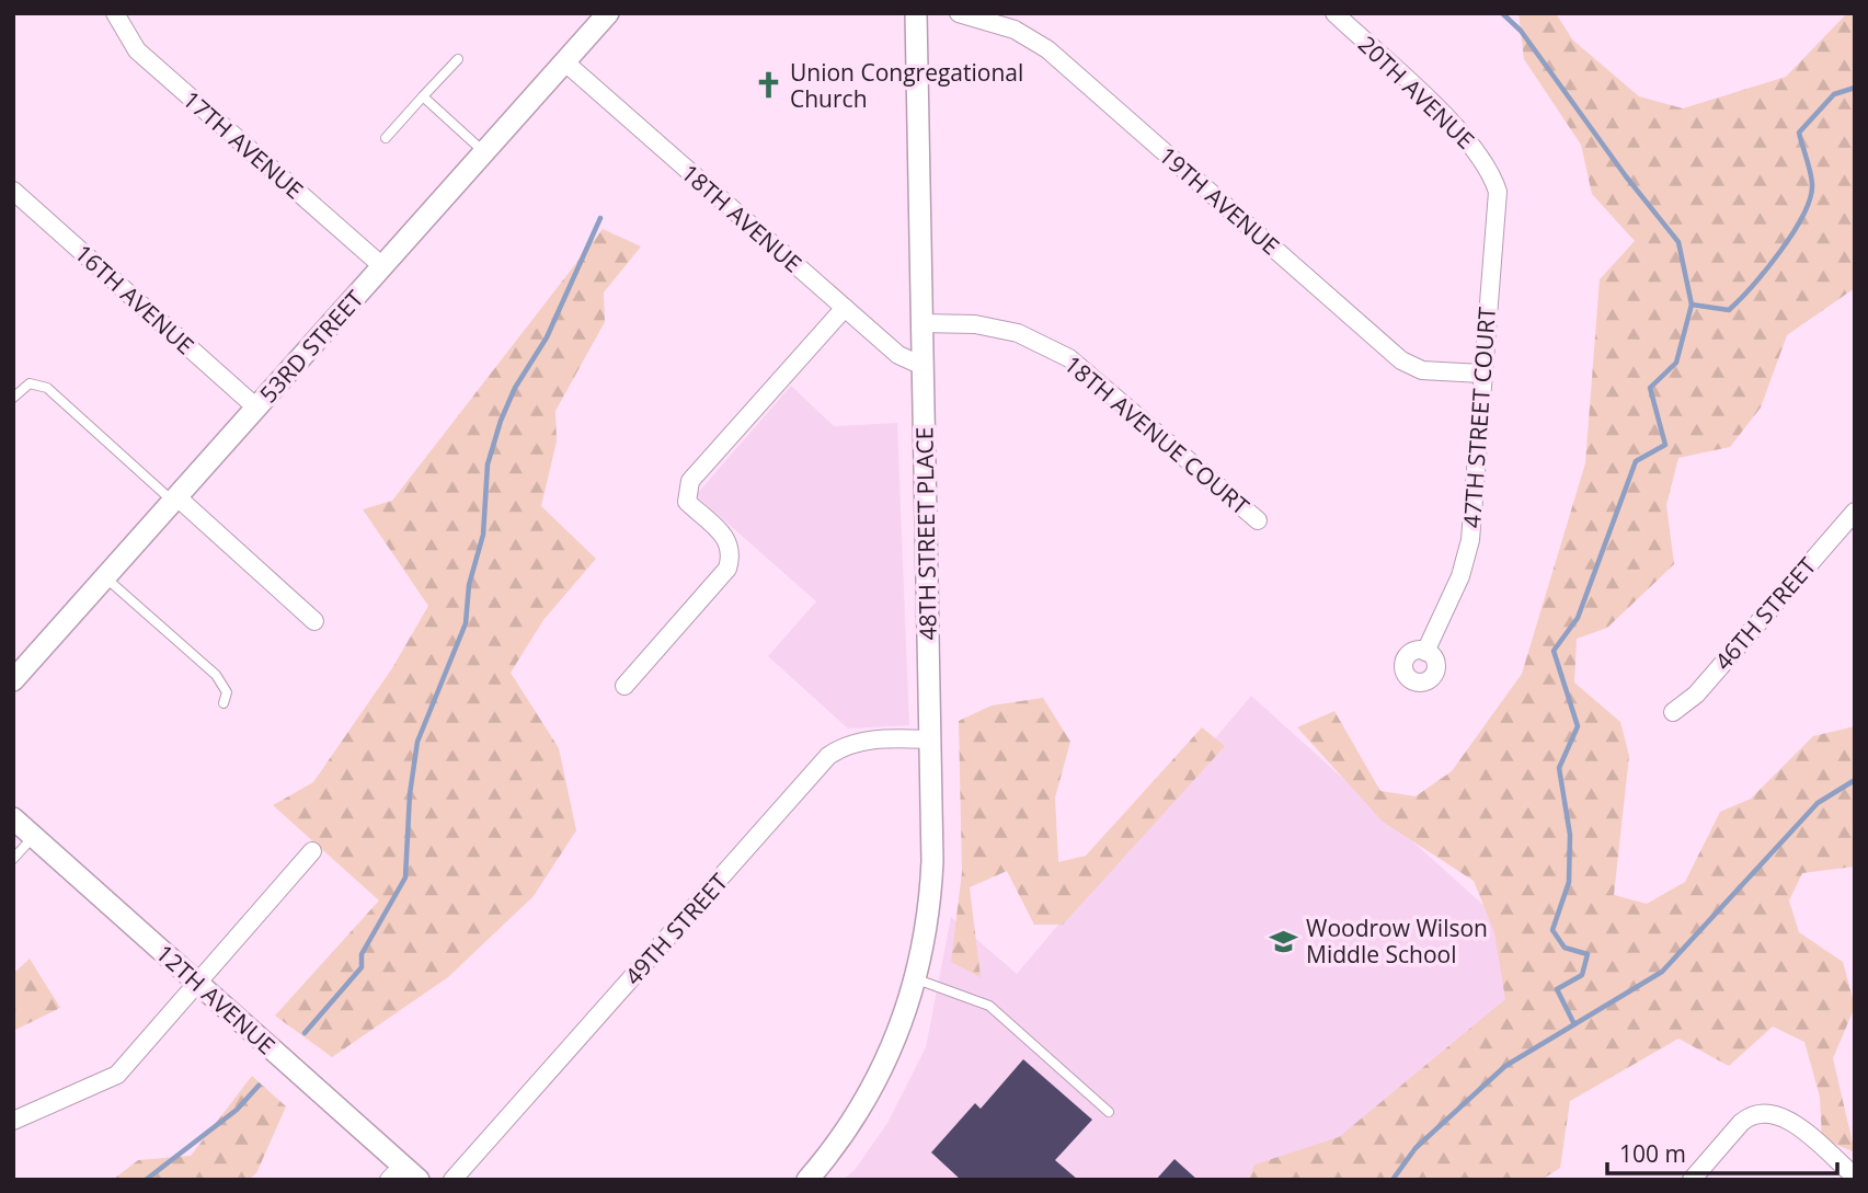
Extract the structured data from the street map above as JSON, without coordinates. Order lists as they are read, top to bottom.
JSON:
{
  "streets": {
    "street": [
      "20TH AVENUE",
      "17TH AVENUE",
      "19TH AVENUE",
      "18TH AVENUE",
      "16TH AVENUE",
      "53RD STREET",
      "47TH STREET COURT",
      "18TH AVENUE COURT",
      "48TH STREET PLACE",
      "46TH STREET",
      "49TH STREET",
      "12TH AVENUE"
    ]
  },
  "crossings": [
    ["20TH AVENUE", "47TH STREET COURT"],
    ["17TH AVENUE", "53RD STREET"],
    ["19TH AVENUE", "47TH STREET COURT"],
    ["18TH AVENUE", "53RD STREET"],
    ["18TH AVENUE", "48TH STREET PLACE"],
    ["16TH AVENUE", "53RD STREET"],
    ["18TH AVENUE COURT", "48TH STREET PLACE"],
    ["48TH STREET PLACE", "49TH STREET"]
  ],
  "places": {
    "church": ["Union Congregational Church"],
    "school or university": ["Woodrow Wilson Middle School"]
  },
  "scale_bar": "100 m"
}
